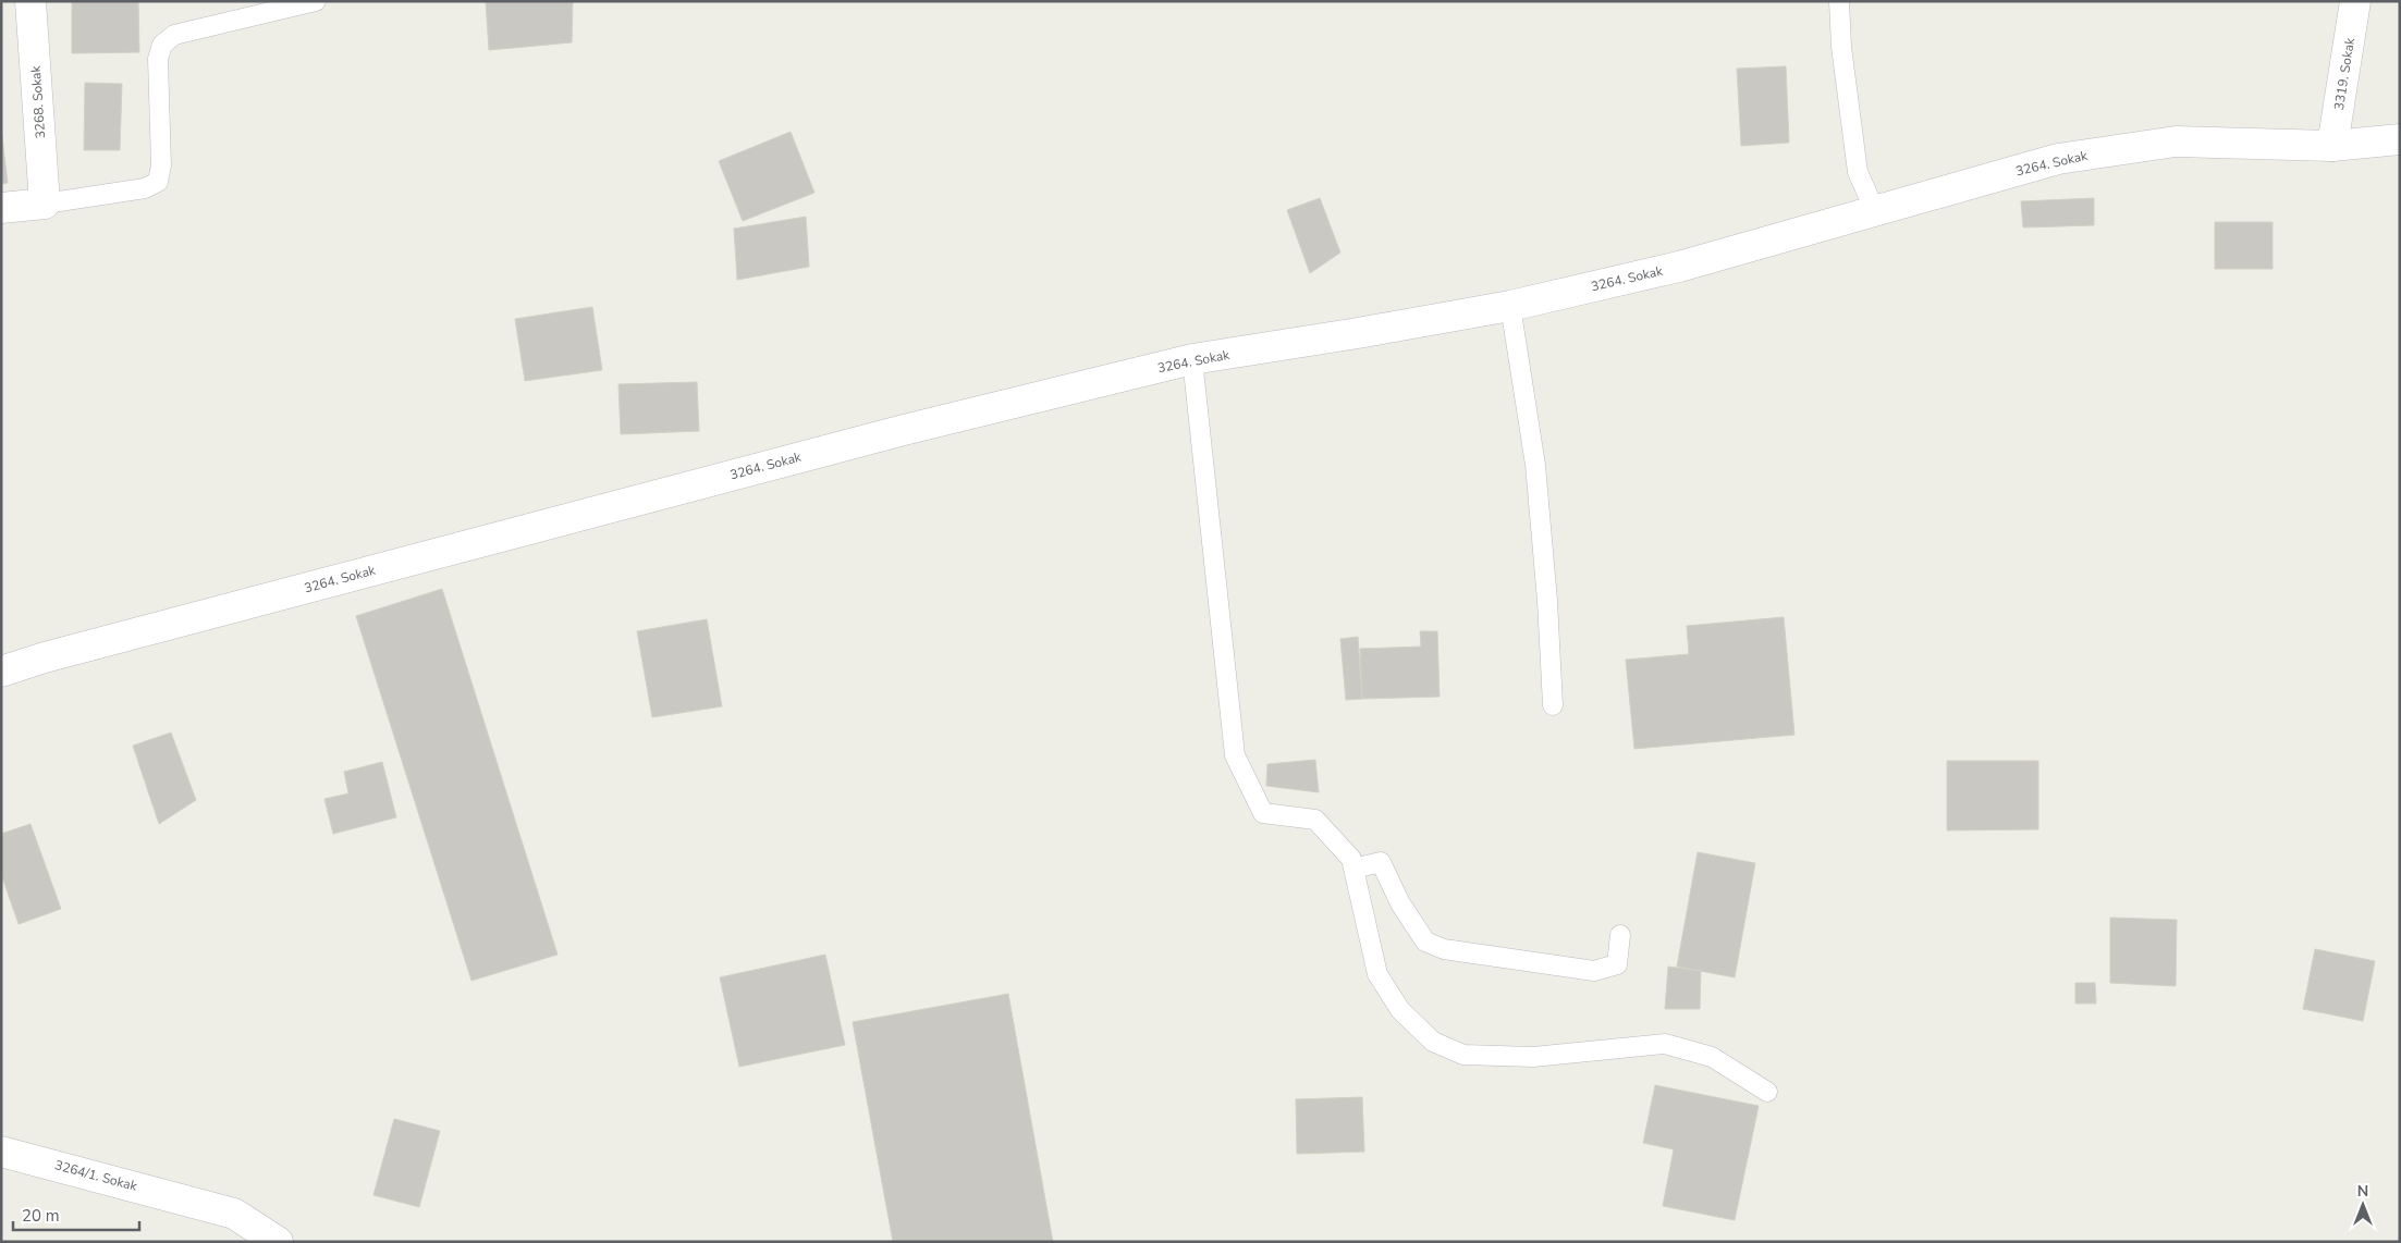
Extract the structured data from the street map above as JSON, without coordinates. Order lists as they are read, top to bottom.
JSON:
{
  "streets": {
    "street": [
      "3319. Sokak",
      "3268. Sokak",
      "3264. Sokak",
      "3264/1. Sokak"
    ]
  },
  "crossings": [
    ["3319. Sokak", "3264. Sokak"]
  ],
  "scale_bar": "20 m",
  "north": "top"
}
